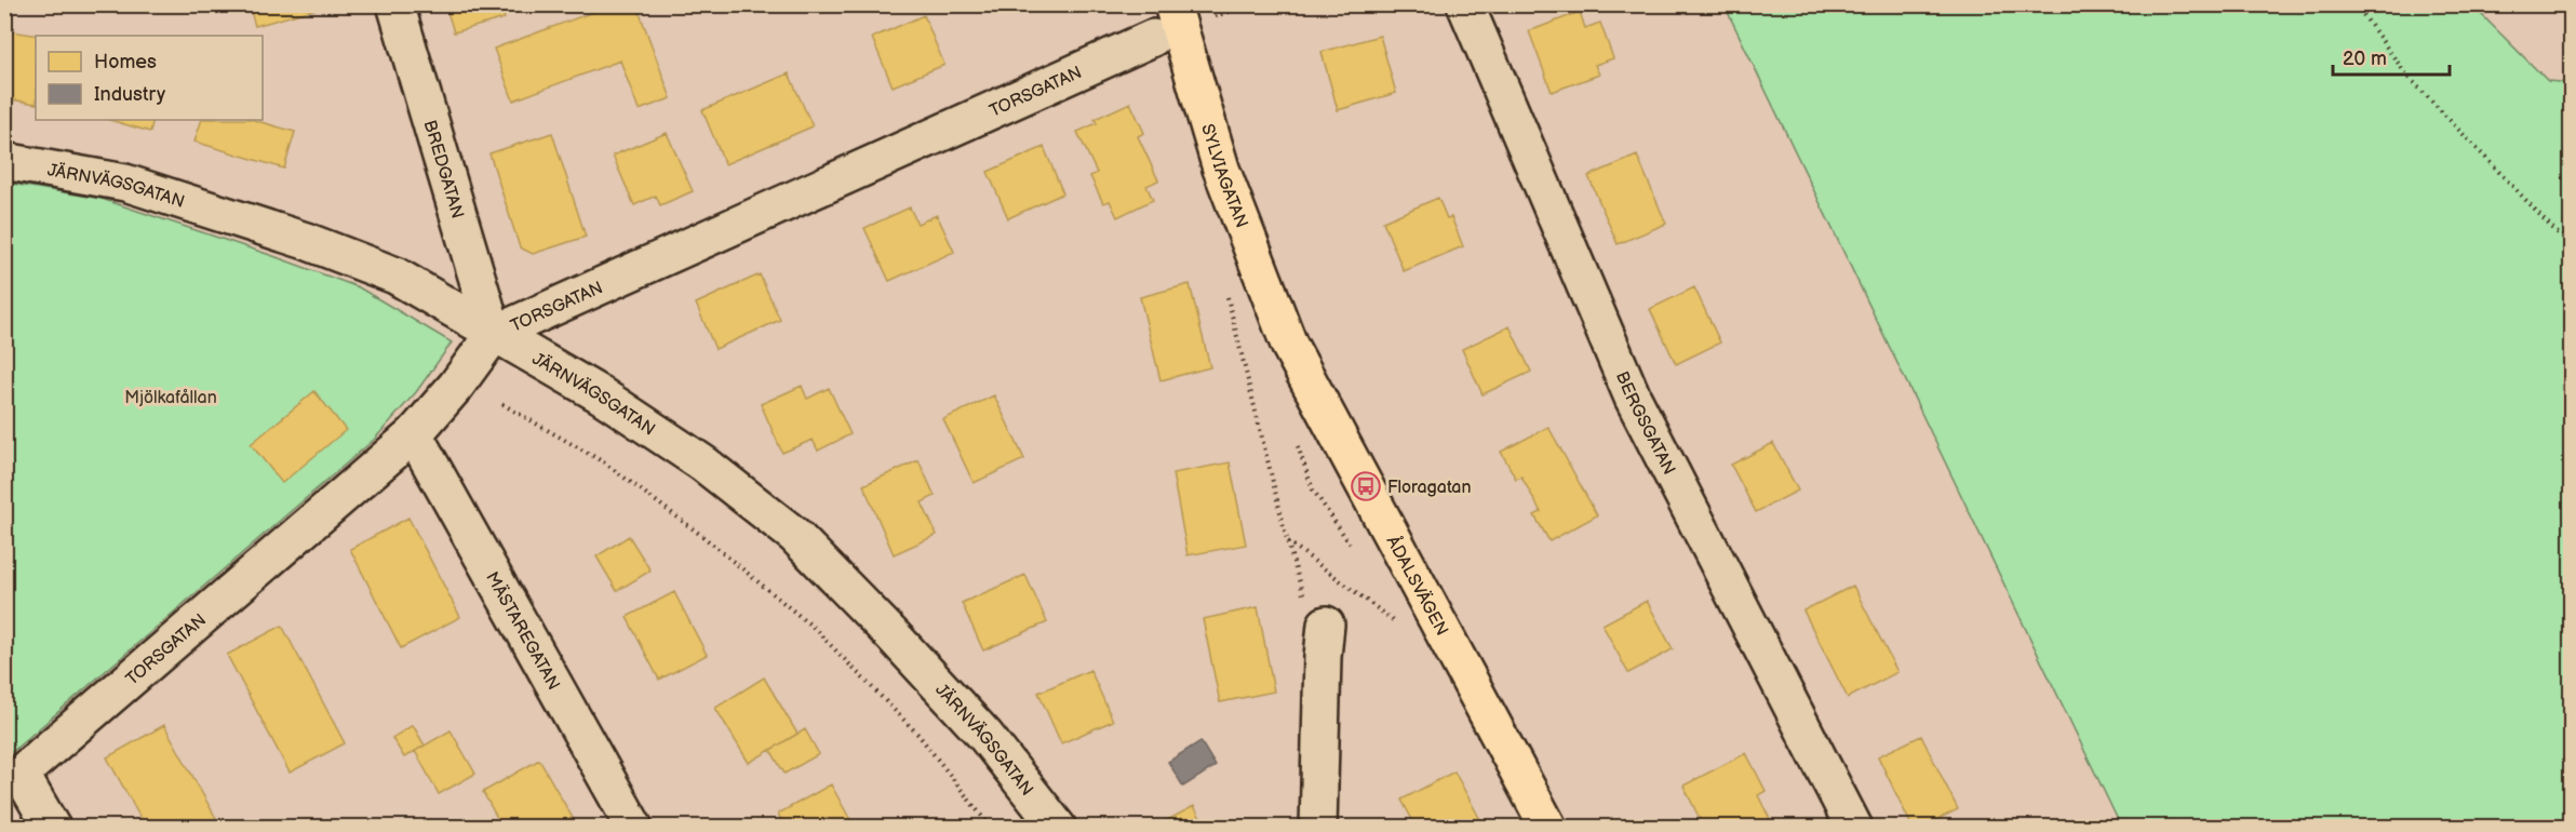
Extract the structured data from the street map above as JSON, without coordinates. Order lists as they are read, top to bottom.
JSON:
{
  "streets": {
    "main road": ["SYLVIAGATAN", "ÅDALSVÄGEN"],
    "street": [
      "TORSGATAN",
      "BREDGATAN",
      "JÄRNVÄGSGATAN",
      "BERGSGATAN",
      "MÄSTAREGATAN"
    ]
  },
  "crossings": [
    ["TORSGATAN", "BREDGATAN"],
    ["TORSGATAN", "JÄRNVÄGSGATAN"],
    ["TORSGATAN", "MÄSTAREGATAN"],
    ["BREDGATAN", "JÄRNVÄGSGATAN"],
    ["SYLVIAGATAN", "ÅDALSVÄGEN"]
  ],
  "parks": ["Mjölkafållan"],
  "places": {
    "bus stop": ["Floragatan"]
  },
  "legend": ["Homes", "Industry"],
  "scale_bar": "20 m"
}
